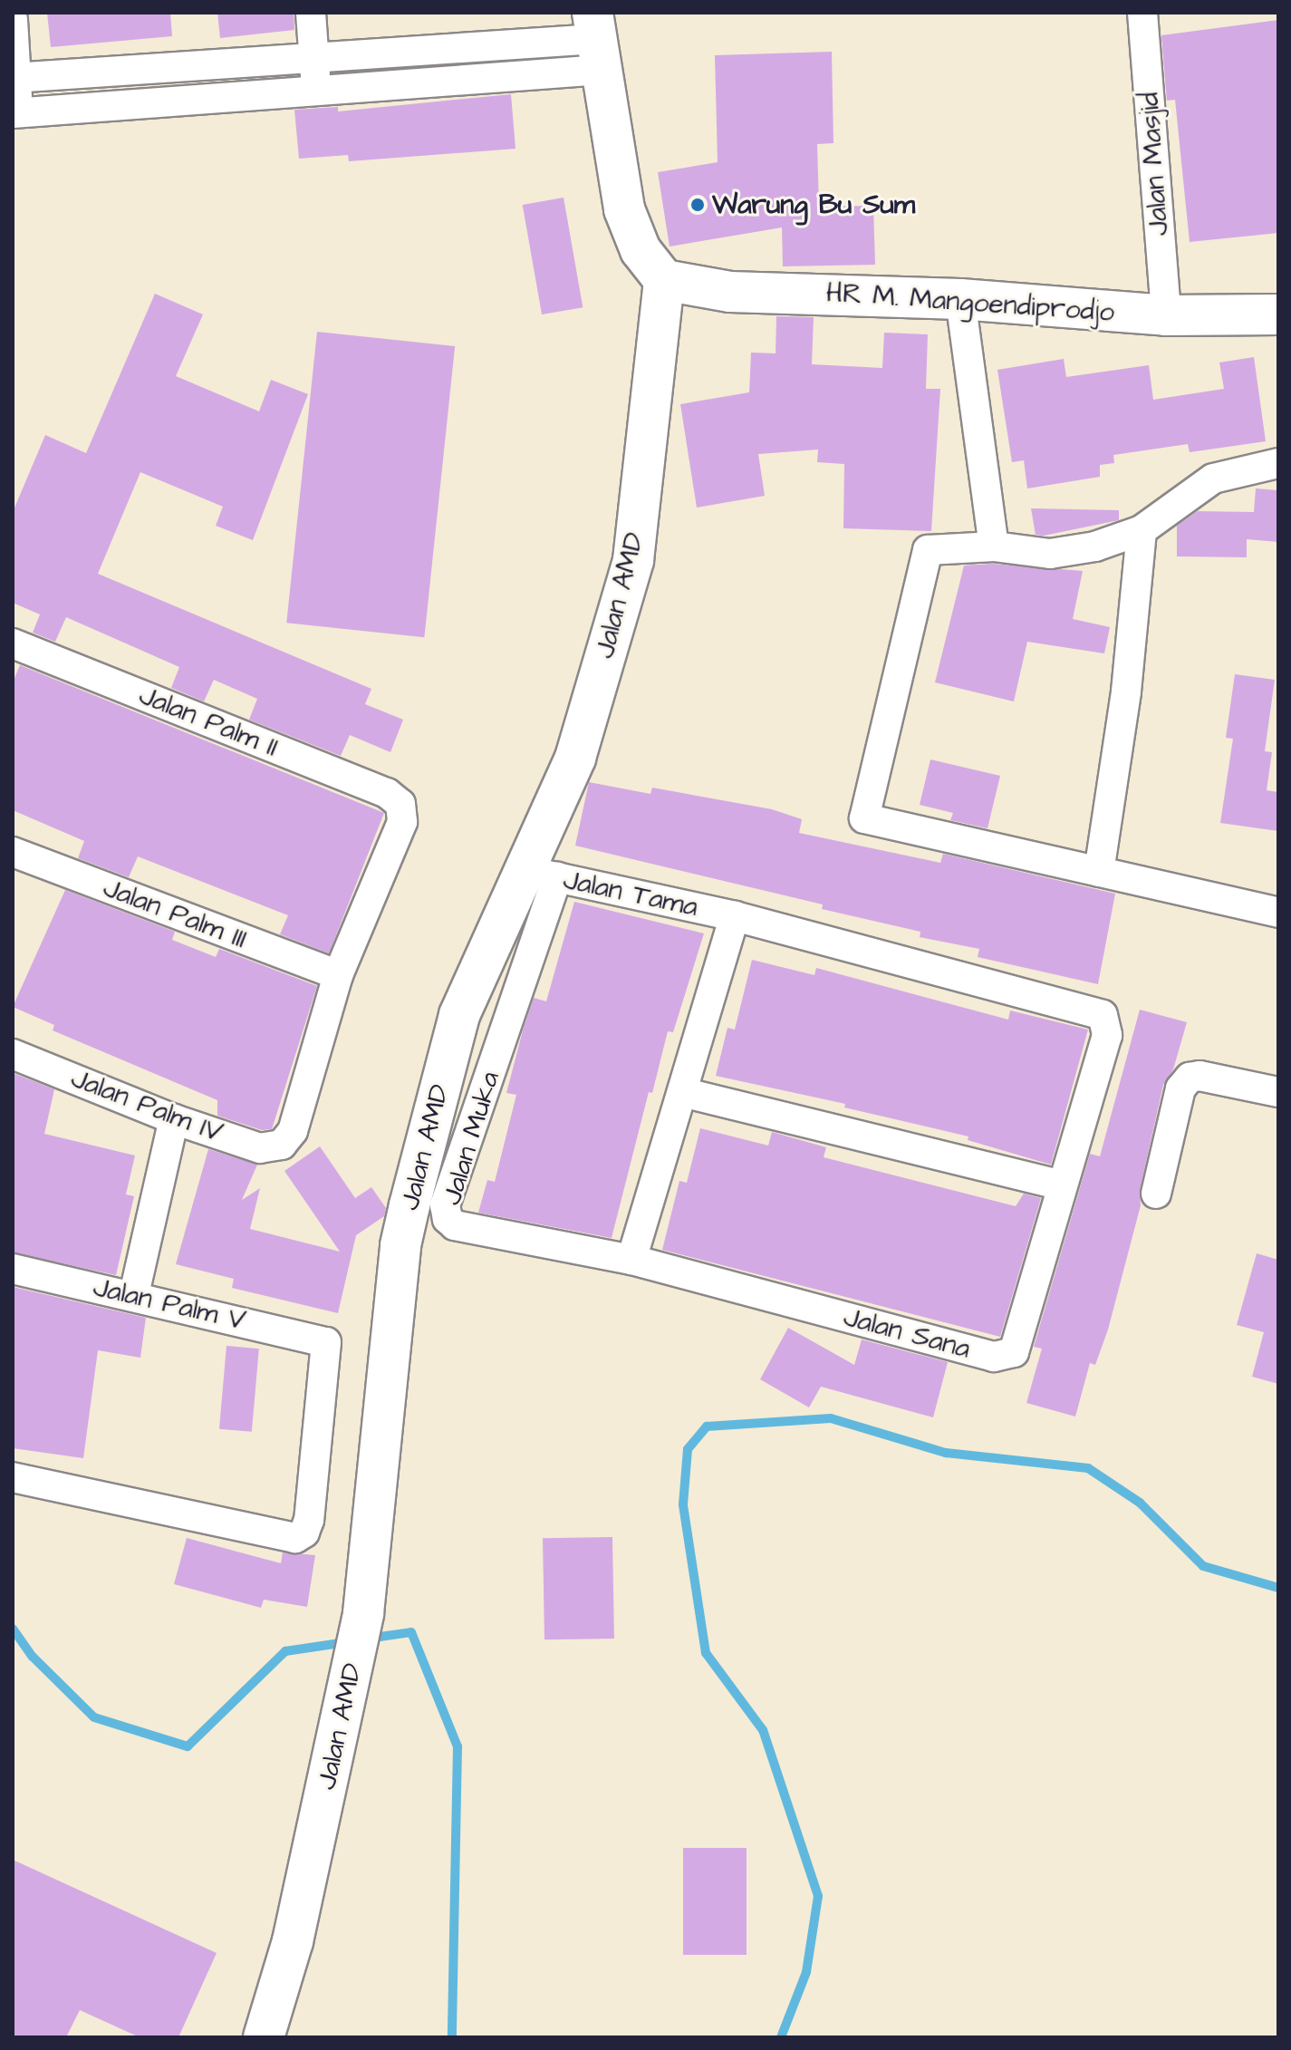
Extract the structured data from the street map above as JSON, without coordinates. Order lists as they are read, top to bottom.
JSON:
{
  "streets": {
    "street": [
      "Jalan Masjid",
      "HR M. Mangoendiprodjo",
      "Jalan AMD",
      "Jalan Palm II",
      "Jalan Tama",
      "Jalan Palm III",
      "Jalan Palm IV",
      "Jalan Muka",
      "Jalan Palm V",
      "Jalan Sana"
    ]
  },
  "crossings": [
    ["Jalan Masjid", "HR M. Mangoendiprodjo"],
    ["HR M. Mangoendiprodjo", "Jalan AMD"],
    ["Jalan AMD", "Jalan Tama"],
    ["Jalan AMD", "Jalan Muka"],
    ["Jalan Palm II", "Jalan Palm III"],
    ["Jalan Palm II", "Jalan Palm IV"],
    ["Jalan Tama", "Jalan Muka"],
    ["Jalan Tama", "Jalan Sana"],
    ["Jalan Palm III", "Jalan Palm IV"],
    ["Jalan Muka", "Jalan Sana"]
  ],
  "places": ["Warung Bu Sum"]
}
